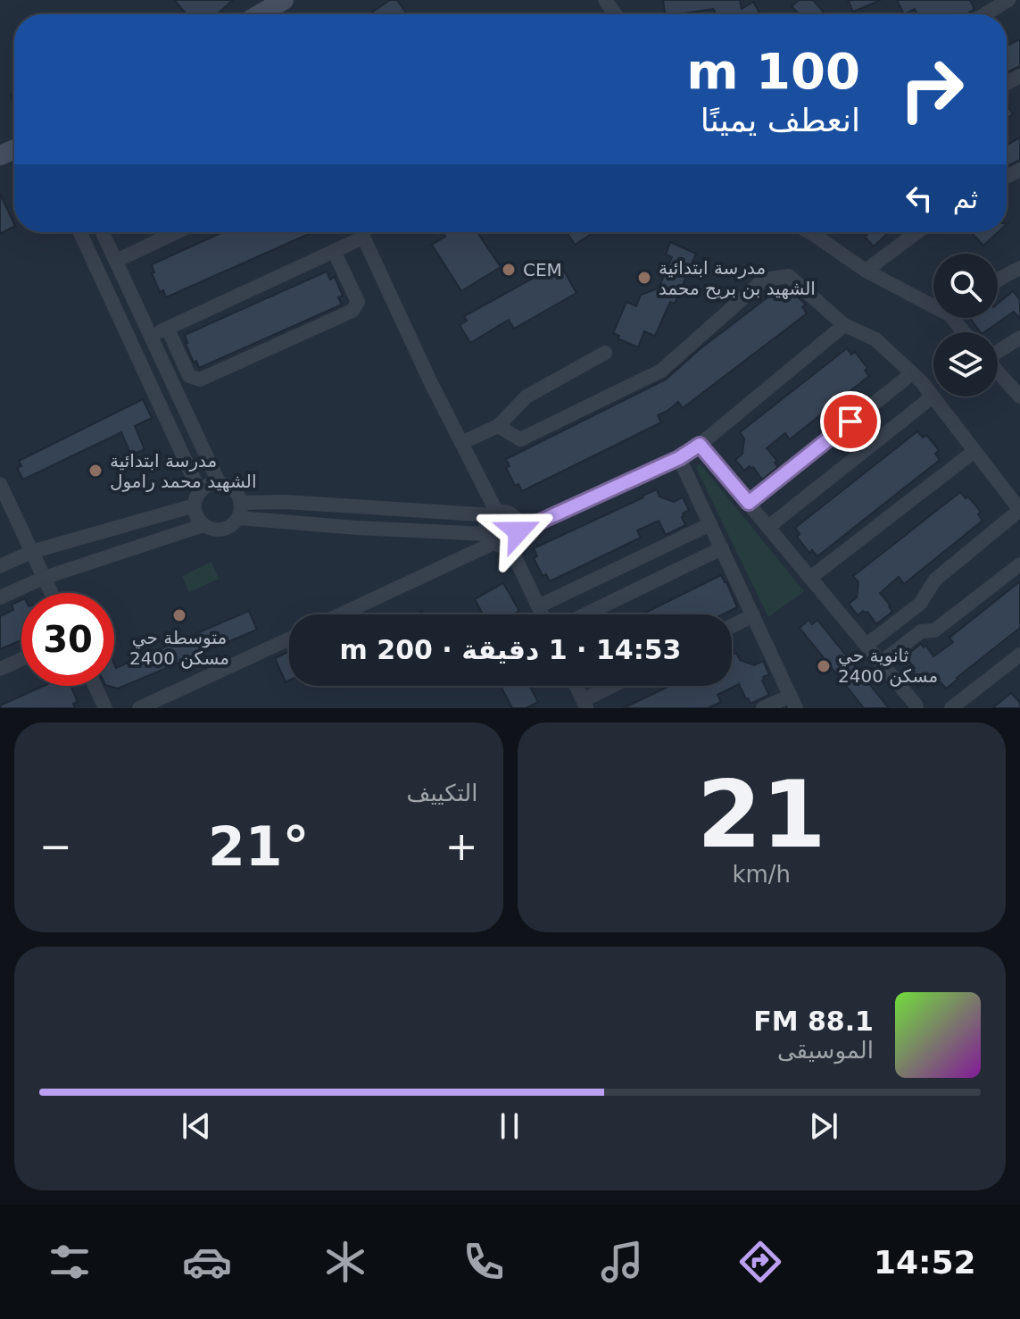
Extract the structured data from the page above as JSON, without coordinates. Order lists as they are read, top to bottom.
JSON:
{
  "places": [
    "CEM",
    "مدرسة ابتدائية الشهيد بن بريح محمد",
    "مدرسة ابتدائية الشهيد محمد رامول",
    "متوسطة حي 2400 مسكن",
    "ثانوية حي 2400 مسكن"
  ],
  "page": {
    "turn": ["100 m", "انعطف يمينًا"],
    "then": "ثم",
    "limit": "30",
    "trip": "14:53 · 1 دقيقة · 200 m",
    "tile": [
      ["21", "km/h"],
      "التكييف"
    ],
    "heat": ["−", "21°", "+"],
    "song": ["88.1 FM", "الموسيقى"],
    "tabs": "14:52"
  }
}
